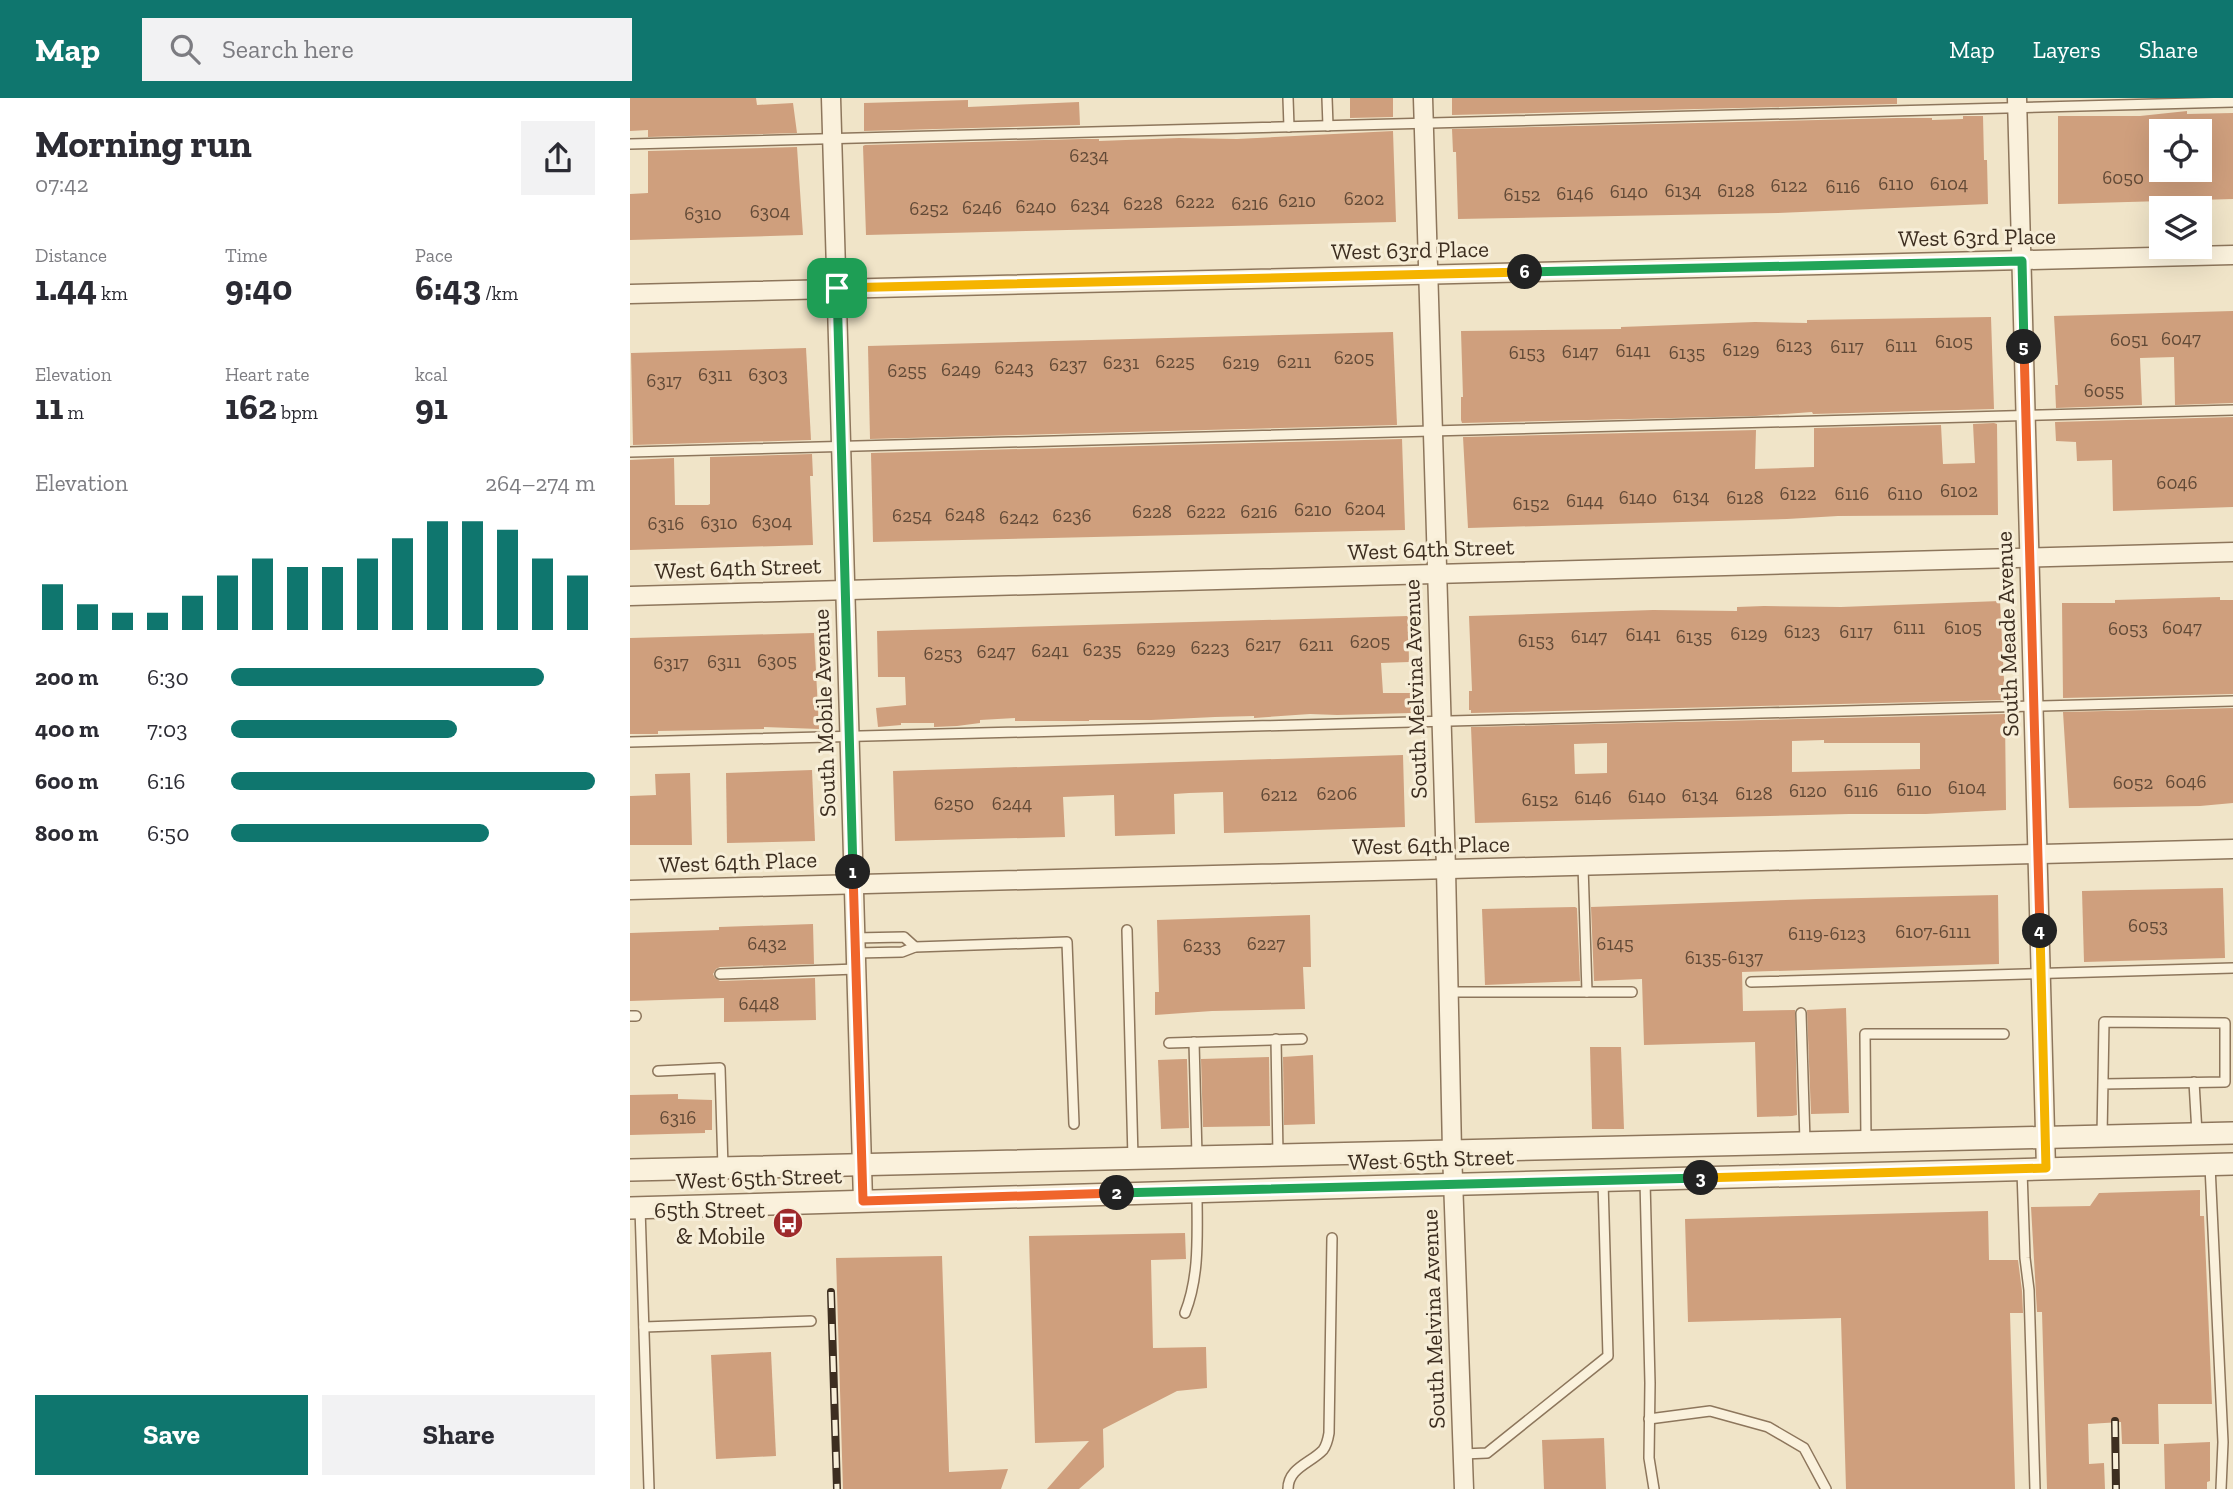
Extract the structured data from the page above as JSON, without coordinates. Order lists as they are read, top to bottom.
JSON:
{
  "streets": {
    "street": [
      "West 63rd Place",
      "West 64th Street",
      "South Meade Avenue",
      "South Melvina Avenue",
      "South Mobile Avenue",
      "West 64th Place",
      "West 65th Street"
    ]
  },
  "crossings": [
    ["West 63rd Place", "South Meade Avenue"],
    ["West 63rd Place", "South Melvina Avenue"],
    ["West 63rd Place", "South Mobile Avenue"],
    ["West 64th Street", "South Meade Avenue"],
    ["West 64th Street", "South Melvina Avenue"],
    ["West 64th Street", "South Mobile Avenue"],
    ["South Meade Avenue", "West 64th Place"],
    ["South Meade Avenue", "West 65th Street"],
    ["South Melvina Avenue", "West 64th Place"],
    ["South Melvina Avenue", "West 65th Street"],
    ["South Mobile Avenue", "West 64th Place"],
    ["South Mobile Avenue", "West 65th Street"]
  ],
  "places": {
    "bus stop": ["65th Street & Mobile"]
  },
  "house_numbers": [
    "6234",
    "6050",
    "6110",
    "6104",
    "6122",
    "6116",
    "6134",
    "6128",
    "6140",
    "6146",
    "6152",
    "6202",
    "6210",
    "6222",
    "6228",
    "6216",
    "6234",
    "6240",
    "6246",
    "6252",
    "6304",
    "6310",
    "6047",
    "6051",
    "6105",
    "6123",
    "6111",
    "6117",
    "6129",
    "6141",
    "6147",
    "6153",
    "6135",
    "6205",
    "6225",
    "6211",
    "6231",
    "6219",
    "6237",
    "6243",
    "6249",
    "6255",
    "6311",
    "6303",
    "6317",
    "6055",
    "6046",
    "6102",
    "6122",
    "6116",
    "6110",
    "6134",
    "6140",
    "6128",
    "6144",
    "6152",
    "6204",
    "6210",
    "6228",
    "6222",
    "6216",
    "6248",
    "6254",
    "6236",
    "6242",
    "6304",
    "6310",
    "6316",
    "6111",
    "6105",
    "6047",
    "6053",
    "6123",
    "6117",
    "6129",
    "6141",
    "6147",
    "6135",
    "6153",
    "6205",
    "6217",
    "6211",
    "6223",
    "6229",
    "6235",
    "6241",
    "6247",
    "6253",
    "6305",
    "6311",
    "6317",
    "6046",
    "6052",
    "6104",
    "6110",
    "6120",
    "6116",
    "6206",
    "6128",
    "6212",
    "6134",
    "6140",
    "6146",
    "6152",
    "6250",
    "6244",
    "6053",
    "6107-6111",
    "6119-6123",
    "6432",
    "6227",
    "6145",
    "6233",
    "6135-6137",
    "6448",
    "6316"
  ],
  "page": {
    "header": "Map",
    "search": "Search here",
    "nav": ["Map", "Layers", "Share"],
    "heading": ["Morning run", "07:42"],
    "stats": [
      ["Distance", "1.44 km"],
      ["Time", "9:40"],
      ["Pace", "6:43 /km"],
      ["Elevation", "11 m"],
      ["Heart rate", "162 bpm"],
      ["kcal", "91"]
    ],
    "pins": [
      "6",
      "5",
      "1",
      "4",
      "3",
      "2"
    ],
    "chart": ["Elevation", "264–274 m"],
    "list": [
      {
        "name": "200 m",
        "note": "6:30"
      },
      {
        "name": "400 m",
        "note": "7:03"
      },
      {
        "name": "600 m",
        "note": "6:16"
      },
      {
        "name": "800 m",
        "note": "6:50"
      }
    ],
    "buttons": ["Save", "Share"]
  }
}
